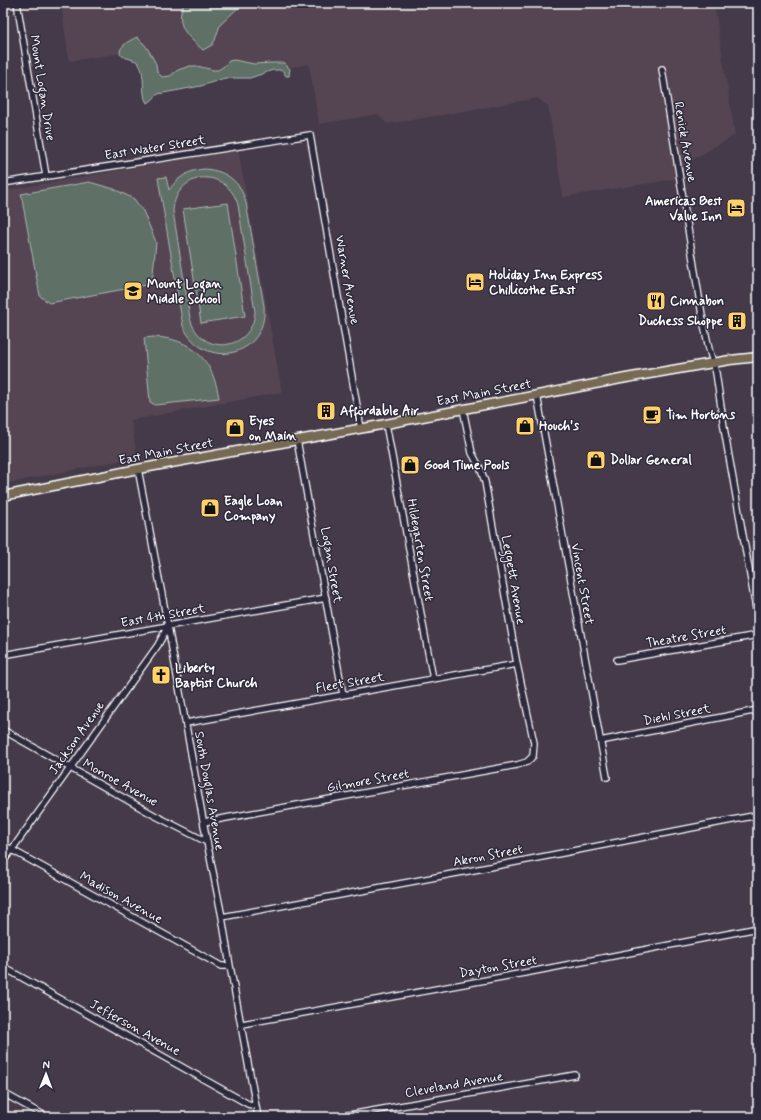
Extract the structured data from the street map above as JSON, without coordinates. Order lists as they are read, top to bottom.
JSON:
{
  "streets": {
    "main road": ["East Main Street"],
    "street": [
      "Mount Logan Drive",
      "Renick Avenue",
      "East Water Street",
      "Warner Avenue",
      "Hildegarten Street",
      "Logan Street",
      "Leggett Avenue",
      "Vincent Street",
      "East 4th Street",
      "Theatre Street",
      "Fleet Street",
      "Diehl Street",
      "Jackson Avenue",
      "Gilmore Street",
      "Monroe Avenue",
      "South Douglas Avenue",
      "Akron Street",
      "Madison Avenue",
      "Dayton Street",
      "Jefferson Avenue",
      "Cleveland Avenue"
    ]
  },
  "crossings": [
    ["Mount Logan Drive", "East Water Street"],
    ["Renick Avenue", "East Main Street"],
    ["East Water Street", "Warner Avenue"],
    ["Warner Avenue", "East Main Street"],
    ["East Main Street", "Hildegarten Street"],
    ["East Main Street", "Logan Street"],
    ["East Main Street", "Leggett Avenue"],
    ["East Main Street", "Vincent Street"],
    ["East Main Street", "South Douglas Avenue"],
    ["Hildegarten Street", "Fleet Street"],
    ["Logan Street", "East 4th Street"],
    ["Logan Street", "Fleet Street"],
    ["Leggett Avenue", "Fleet Street"],
    ["Leggett Avenue", "Gilmore Street"],
    ["Vincent Street", "Diehl Street"],
    ["East 4th Street", "Jackson Avenue"],
    ["East 4th Street", "South Douglas Avenue"],
    ["Fleet Street", "South Douglas Avenue"],
    ["Jackson Avenue", "Monroe Avenue"],
    ["Jackson Avenue", "South Douglas Avenue"],
    ["Jackson Avenue", "Madison Avenue"],
    ["Gilmore Street", "South Douglas Avenue"],
    ["Monroe Avenue", "South Douglas Avenue"],
    ["South Douglas Avenue", "Akron Street"],
    ["South Douglas Avenue", "Madison Avenue"],
    ["South Douglas Avenue", "Dayton Street"],
    ["South Douglas Avenue", "Jefferson Avenue"]
  ],
  "places": {
    "hotel": ["Americas Best Value Inn", "Holiday Inn Express Chillicothe East"],
    "school or university": ["Mount Logan Middle School"],
    "restaurant": ["Cinnabon"],
    "building": ["Duchess Shoppe", "Affordable Air"],
    "cafe": ["Tim Hortons"],
    "shop": [
      "Houch's",
      "Eyes on Main",
      "Dollar General",
      "Good Time Pools",
      "Eagle Loan Company"
    ],
    "church": ["Liberty Baptist Church"]
  },
  "north": "top"
}
